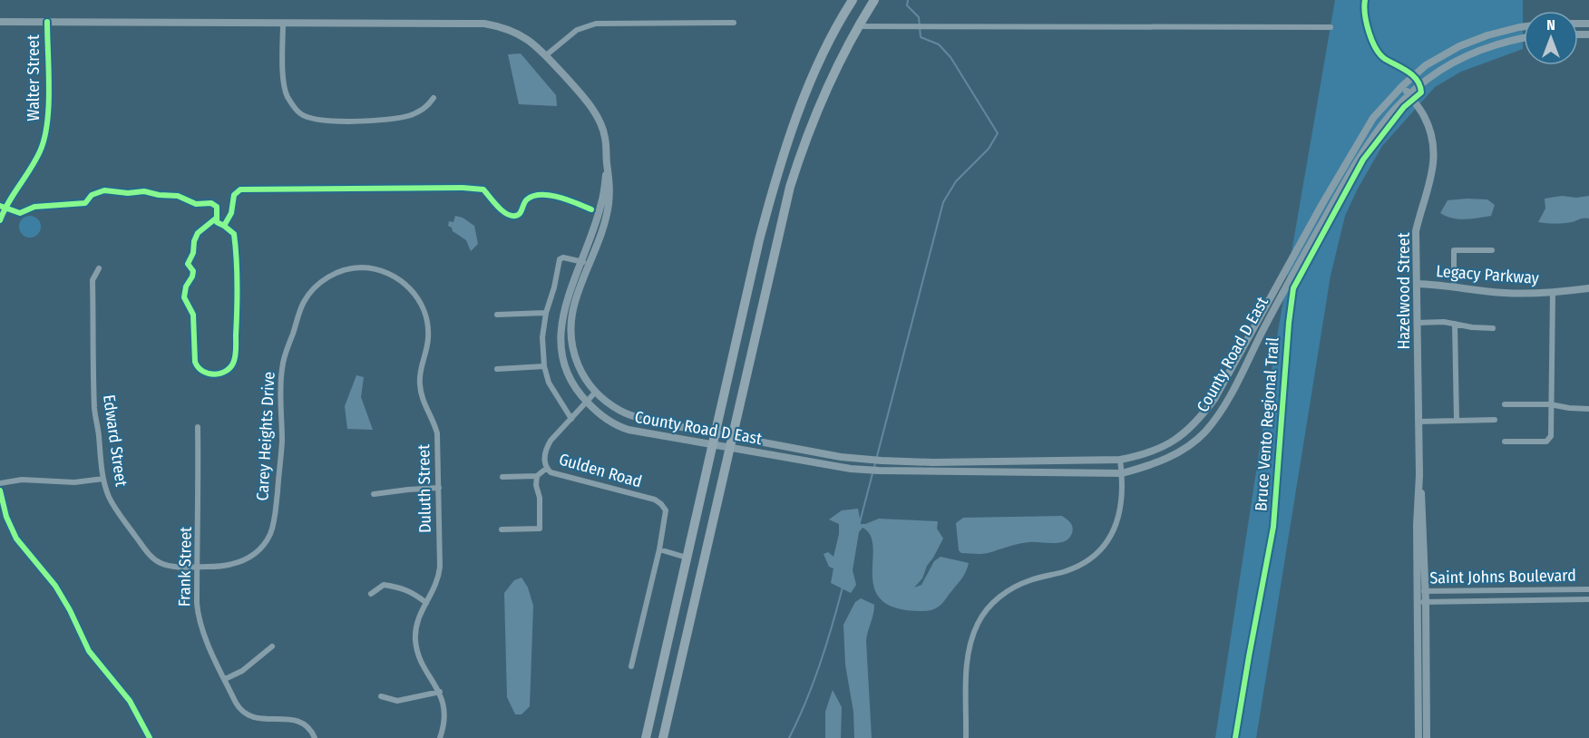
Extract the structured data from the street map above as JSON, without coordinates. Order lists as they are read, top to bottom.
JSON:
{
  "streets": {
    "street": [
      "Walter Street",
      "Legacy Parkway",
      "Hazelwood Street",
      "County Road D East",
      "Carey Heights Drive",
      "Edward Street",
      "Gulden Road",
      "Duluth Street",
      "Frank Street",
      "Saint Johns Boulevard"
    ],
    "cycle path": ["Bruce Vento Regional Trail"]
  },
  "crossings": [
    ["Legacy Parkway", "Hazelwood Street"],
    ["Hazelwood Street", "County Road D East"],
    ["Hazelwood Street", "Saint Johns Boulevard"],
    ["County Road D East", "Gulden Road"],
    ["Carey Heights Drive", "Edward Street"],
    ["Carey Heights Drive", "Duluth Street"],
    ["Carey Heights Drive", "Frank Street"],
    ["Edward Street", "Frank Street"]
  ],
  "north": "top"
}
